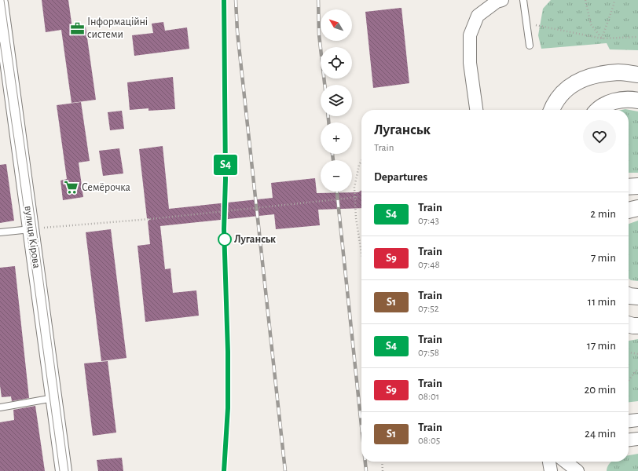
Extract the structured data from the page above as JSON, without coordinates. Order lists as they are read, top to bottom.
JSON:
{
  "streets": {
    "street": ["вулиця Кірова"]
  },
  "places": {
    "office": ["Інформаційні системи"],
    "supermarket": ["Семёрочка"],
    "other": ["Луганськ"]
  },
  "north": "top left",
  "page": {
    "on_map": "S4",
    "map_buttons": ["+", "−"],
    "heading": [
      ["Луганськ", "Train"],
      "Departures"
    ],
    "list": [
      {
        "mark": "S4",
        "name": "Train",
        "note": "07:43",
        "value": "2 min"
      },
      {
        "mark": "S9",
        "name": "Train",
        "note": "07:48",
        "value": "7 min"
      },
      {
        "mark": "S1",
        "name": "Train",
        "note": "07:52",
        "value": "11 min"
      },
      {
        "mark": "S4",
        "name": "Train",
        "note": "07:58",
        "value": "17 min"
      },
      {
        "mark": "S9",
        "name": "Train",
        "note": "08:01",
        "value": "20 min"
      },
      {
        "mark": "S1",
        "name": "Train",
        "note": "08:05",
        "value": "24 min"
      }
    ]
  }
}
